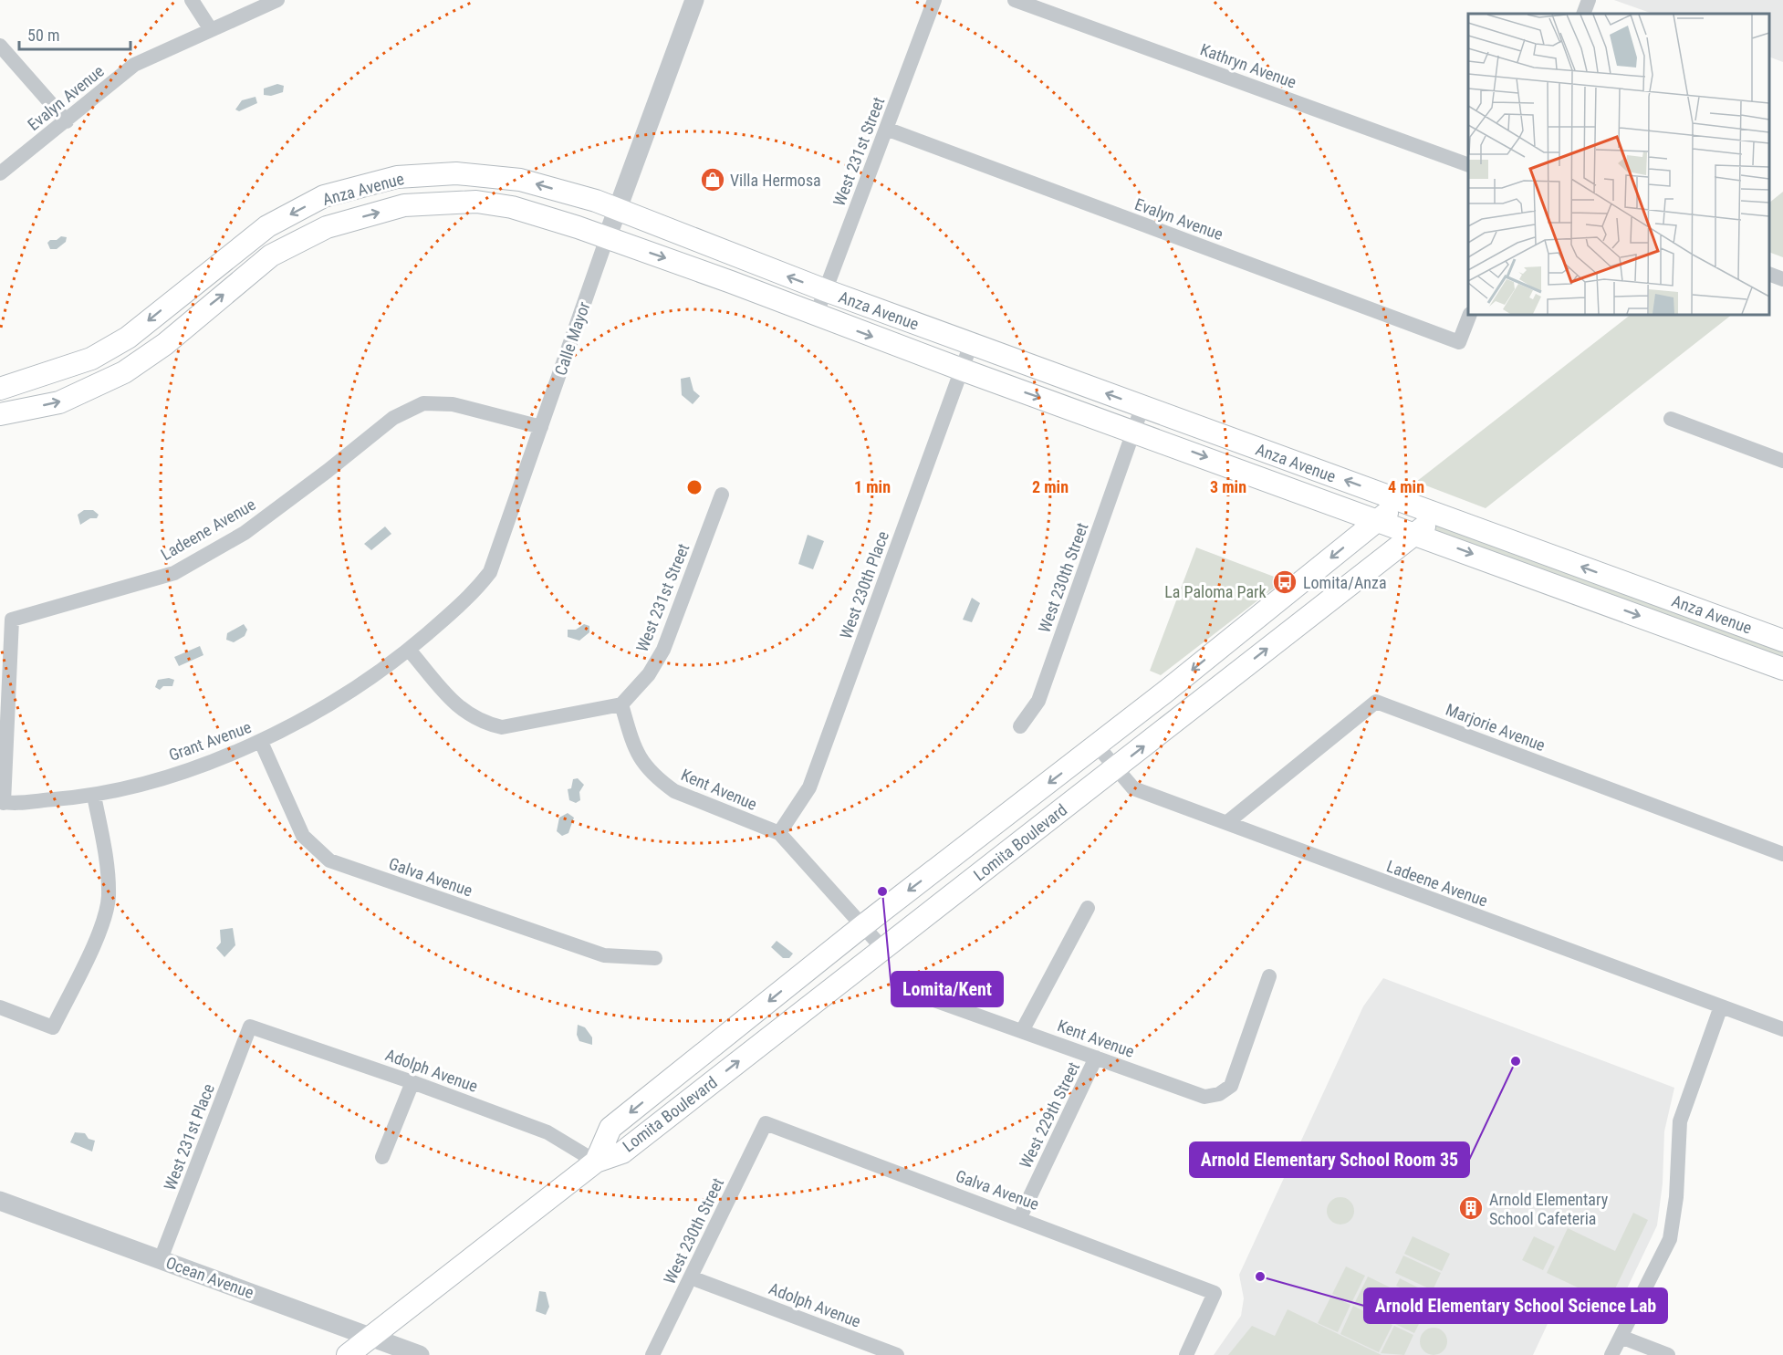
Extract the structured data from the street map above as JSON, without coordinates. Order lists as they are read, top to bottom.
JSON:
{
  "streets": {
    "main road": ["Anza Avenue", "Lomita Boulevard"],
    "street": [
      "Kathryn Avenue",
      "Evalyn Avenue",
      "West 231st Street",
      "Calle Mayor",
      "Ladeene Avenue",
      "West 230th Street",
      "West 230th Place",
      "Marjorie Avenue",
      "Grant Avenue",
      "Kent Avenue",
      "Galva Avenue",
      "Adolph Avenue",
      "West 229th Street",
      "West 231st Place",
      "Ocean Avenue"
    ]
  },
  "crossings": [
    ["Evalyn Avenue", "West 231st Street"],
    ["West 231st Street", "Anza Avenue"],
    ["West 231st Street", "Kent Avenue"],
    ["Anza Avenue", "Calle Mayor"],
    ["Anza Avenue", "West 230th Street"],
    ["Anza Avenue", "West 230th Place"],
    ["Anza Avenue", "Lomita Boulevard"],
    ["Calle Mayor", "Ladeene Avenue"],
    ["Calle Mayor", "Grant Avenue"],
    ["Ladeene Avenue", "Marjorie Avenue"],
    ["Ladeene Avenue", "Grant Avenue"],
    ["Ladeene Avenue", "Lomita Boulevard"],
    ["West 230th Street", "Galva Avenue"],
    ["West 230th Street", "Adolph Avenue"],
    ["West 230th Place", "Kent Avenue"],
    ["Grant Avenue", "Galva Avenue"],
    ["Kent Avenue", "Lomita Boulevard"],
    ["Kent Avenue", "West 229th Street"],
    ["Lomita Boulevard", "Adolph Avenue"],
    ["Lomita Boulevard", "Ocean Avenue"],
    ["Galva Avenue", "West 229th Street"],
    ["Adolph Avenue", "West 231st Place"],
    ["West 231st Place", "Ocean Avenue"]
  ],
  "parks": ["La Paloma Park"],
  "places": {
    "shop": ["Villa Hermosa"],
    "bus stop": ["Lomita/Anza"],
    "other": ["Lomita/Kent", "Arnold Elementary School Room 35", "Arnold Elementary School Science Lab"],
    "building": ["Arnold Elementary School Cafeteria"]
  },
  "scale_bar": "50 m",
  "rings": [
    "1 min",
    "2 min",
    "3 min",
    "4 min"
  ]
}
